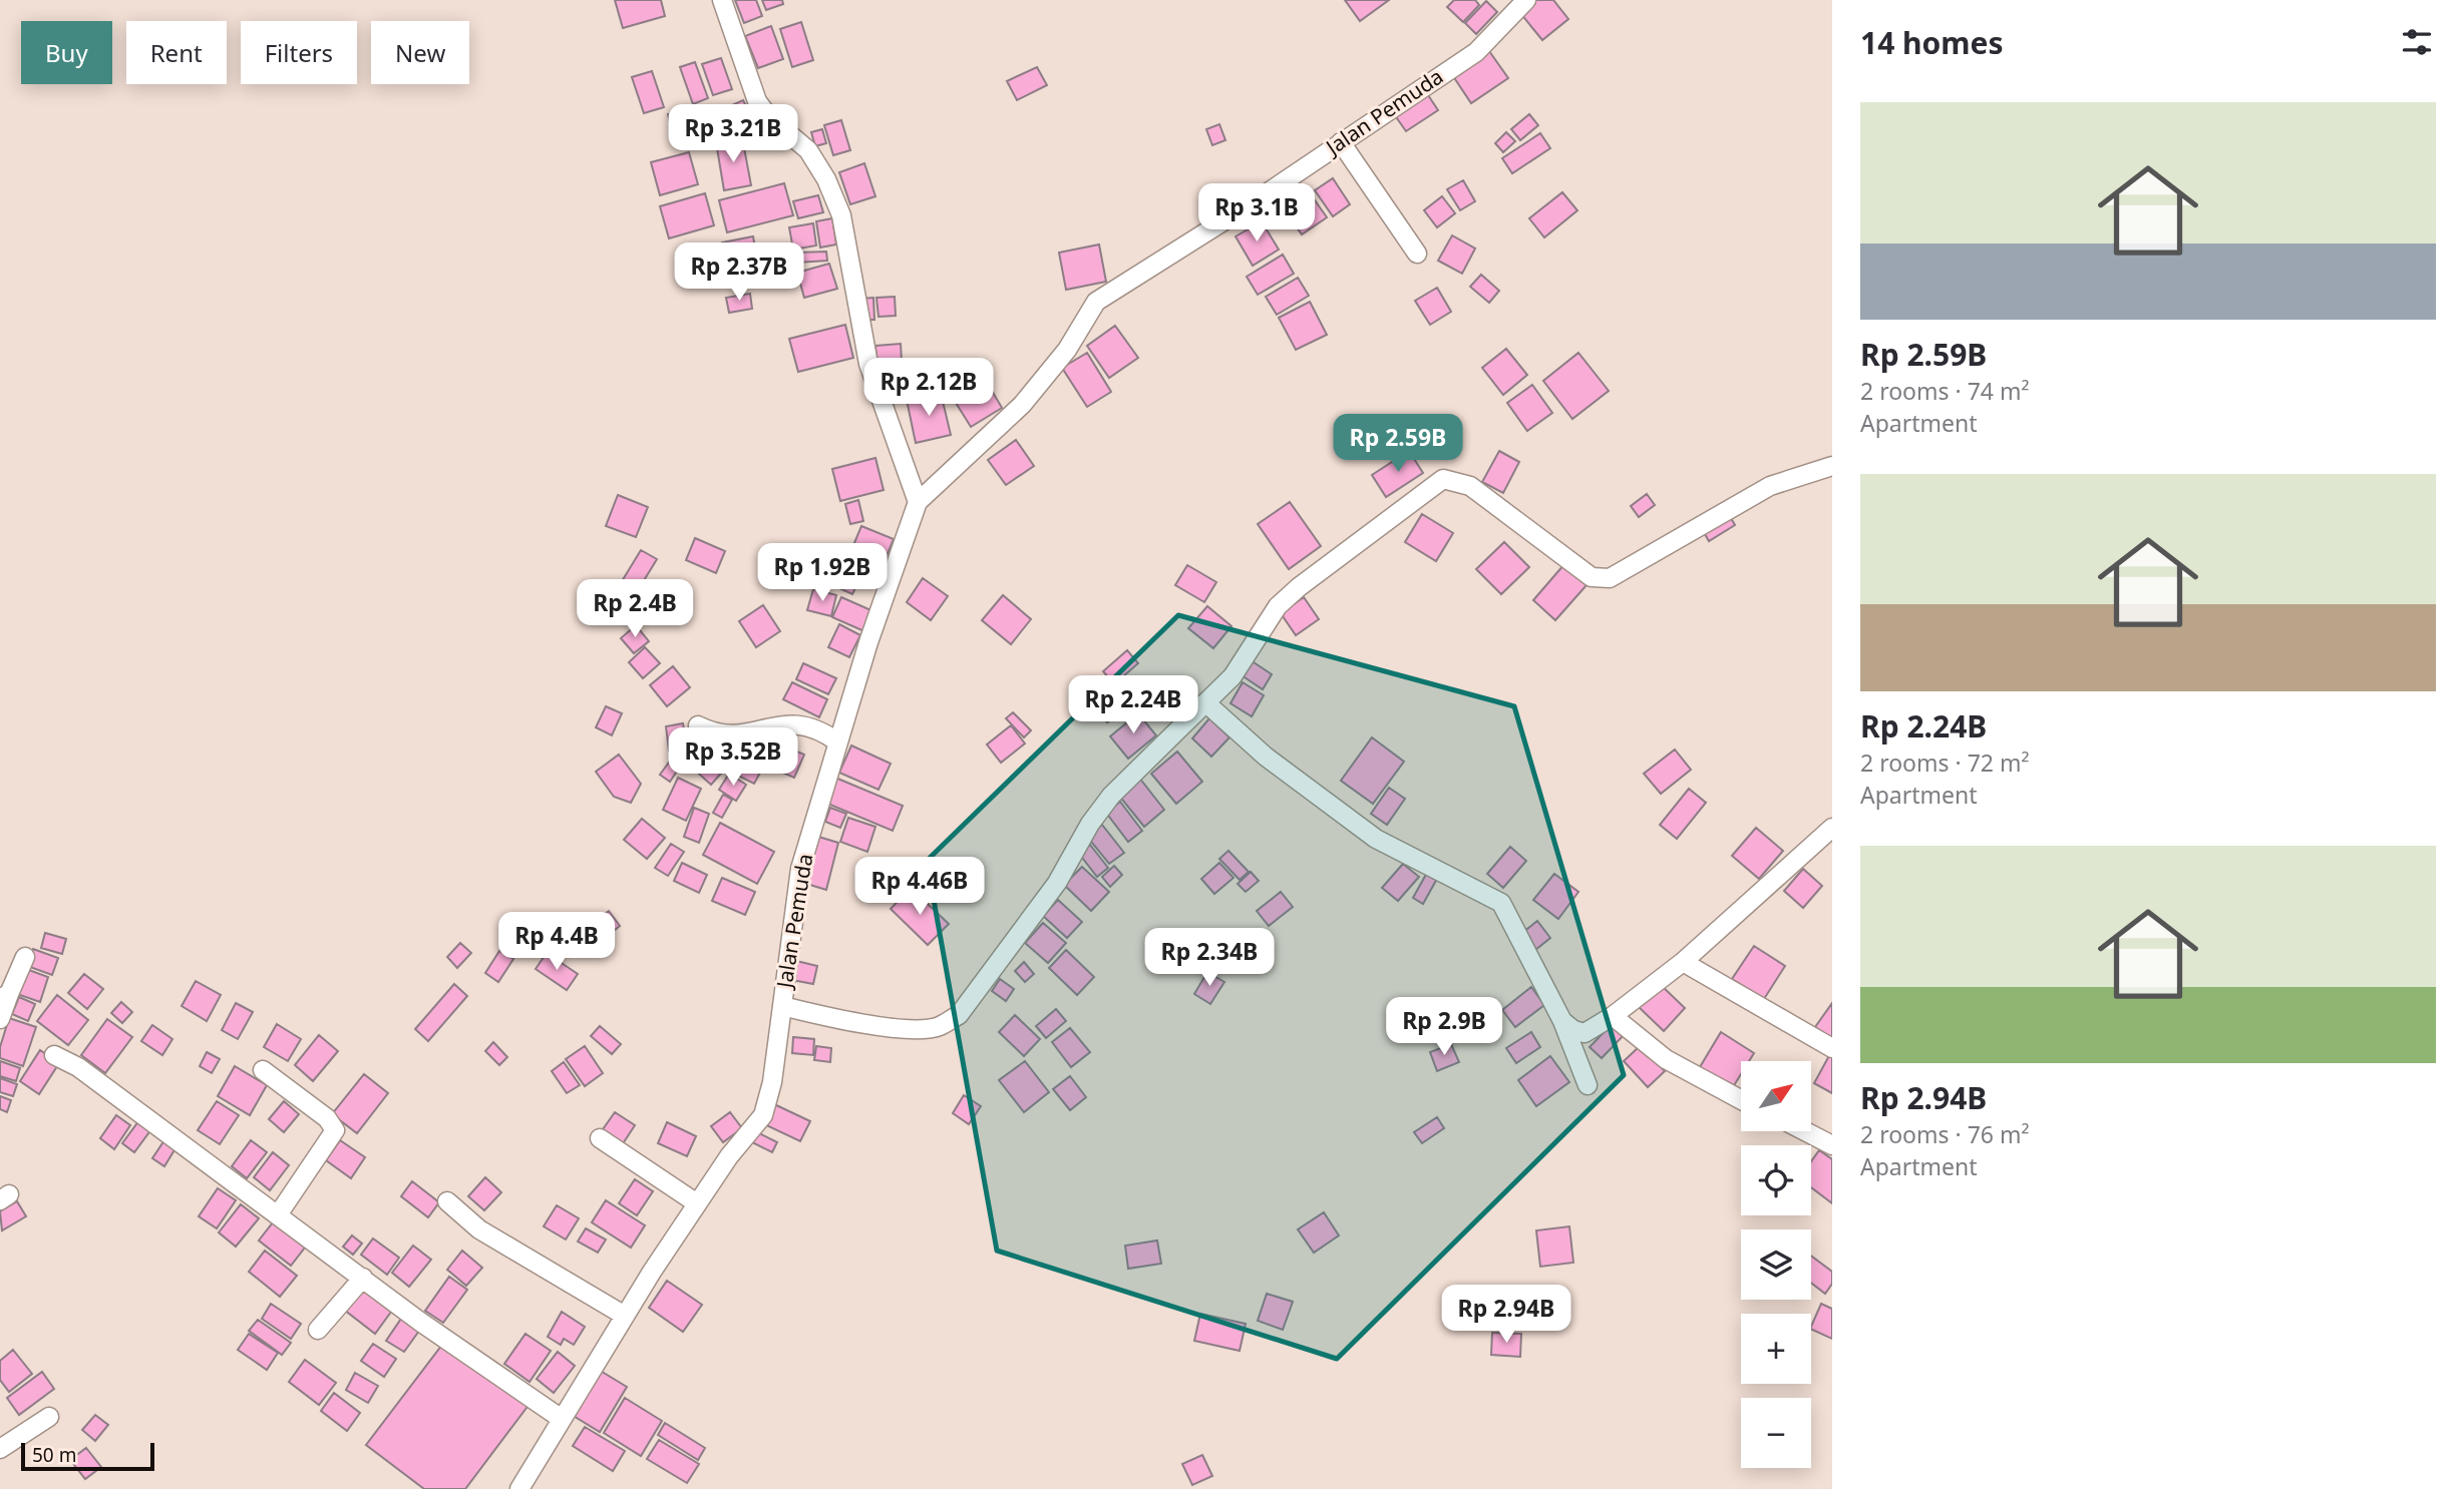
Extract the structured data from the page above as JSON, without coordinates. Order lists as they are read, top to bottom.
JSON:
{
  "streets": {
    "street": ["Jalan Pemuda"]
  },
  "scale_bar": "50 m",
  "north": "top right",
  "page": {
    "heading": "14 homes",
    "chip": [
      "Buy",
      "Rent",
      "Filters",
      "New"
    ],
    "list": [
      {
        "name": "Rp 2.59B",
        "note": "2 rooms · 74 m² · Apartment"
      },
      {
        "name": "Rp 2.24B",
        "note": "2 rooms · 72 m² · Apartment"
      },
      {
        "name": "Rp 2.94B",
        "note": "2 rooms · 76 m² · Apartment"
      }
    ],
    "price": [
      "Rp 3.21B",
      "Rp 3.1B",
      "Rp 2.37B",
      "Rp 2.12B",
      "Rp 2.59B",
      "Rp 1.92B",
      "Rp 2.4B",
      "Rp 2.24B",
      "Rp 3.52B",
      "Rp 4.46B",
      "Rp 4.4B",
      "Rp 2.34B",
      "Rp 2.9B",
      "Rp 2.94B"
    ],
    "map_buttons": ["+", "−"],
    "scale": "50 m"
  }
}
